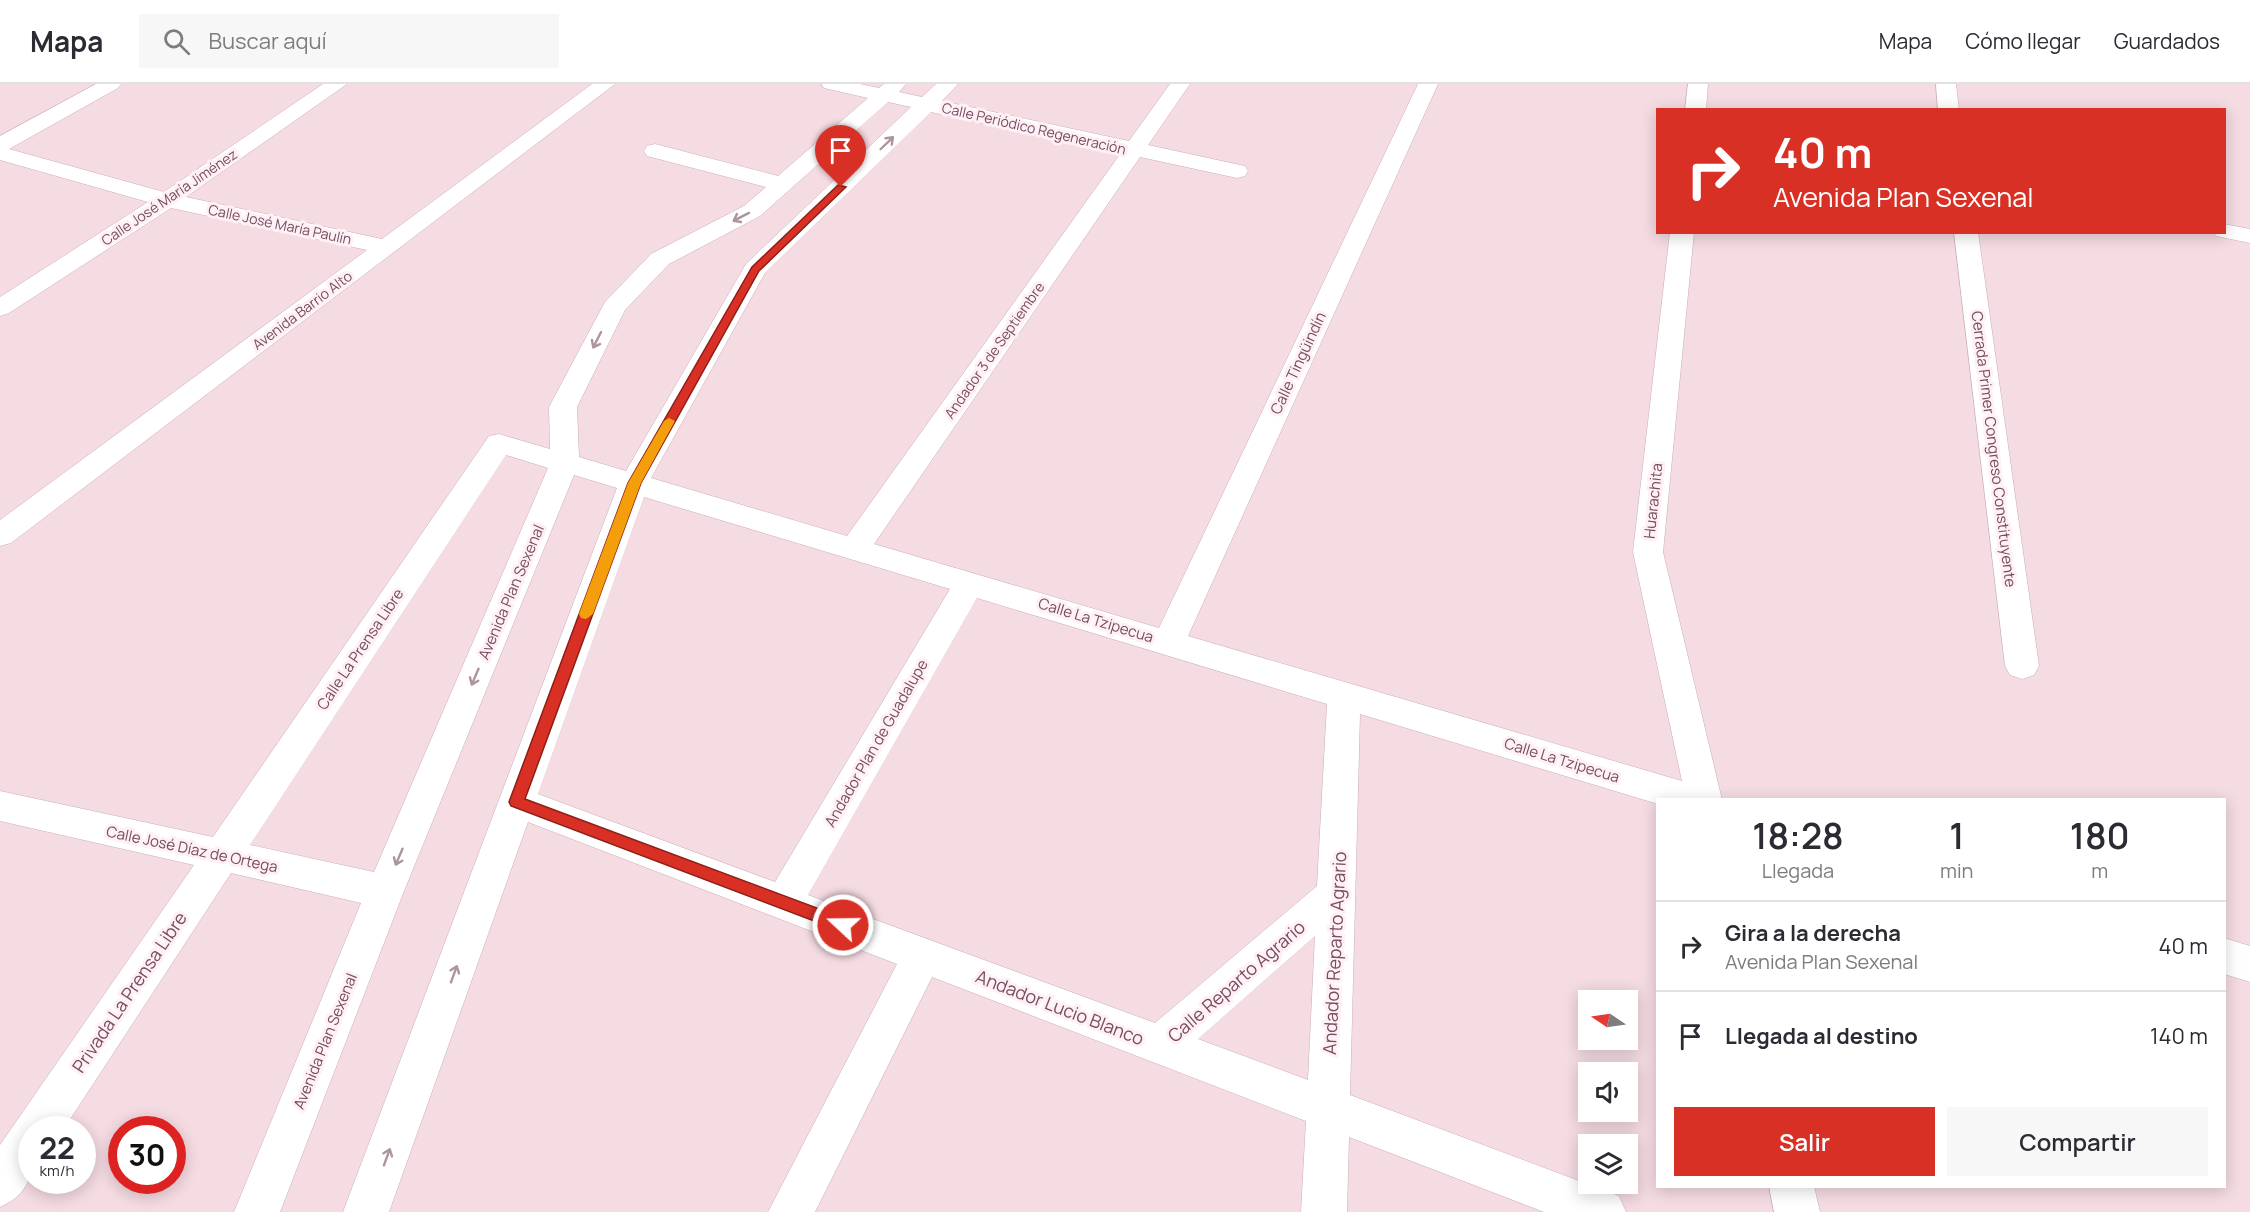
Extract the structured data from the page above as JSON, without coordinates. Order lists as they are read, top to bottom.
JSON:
{
  "streets": {
    "street": [
      "Calle Periódico Regeneración",
      "Calle José María Jiménez",
      "Calle José María Paulín",
      "Avenida Barrio Alto",
      "Andador 3 de Septiembre",
      "Calle Tingüindín",
      "Cerrada Primer Congreso Constituyente",
      "Huarachita",
      "Avenida Plan Sexenal",
      "Calle La Tzipecua",
      "Calle La Prensa Libre",
      "Andador Plan de Guadalupe",
      "Calle José Díaz de Ortega",
      "Andador Reparto Agrario",
      "Calle Reparto Agrario",
      "Privada La Prensa Libre",
      "Andador Lucio Blanco"
    ]
  },
  "crossings": [
    ["Calle Periódico Regeneración", "Andador 3 de Septiembre"],
    ["Calle Periódico Regeneración", "Avenida Plan Sexenal"],
    ["Calle José María Jiménez", "Calle José María Paulín"],
    ["Calle José María Paulín", "Avenida Barrio Alto"],
    ["Andador 3 de Septiembre", "Calle La Tzipecua"],
    ["Calle Tingüindín", "Calle La Tzipecua"],
    ["Avenida Plan Sexenal", "Calle La Tzipecua"],
    ["Avenida Plan Sexenal", "Calle José Díaz de Ortega"],
    ["Calle La Tzipecua", "Calle La Prensa Libre"],
    ["Calle La Tzipecua", "Andador Plan de Guadalupe"],
    ["Calle La Tzipecua", "Andador Reparto Agrario"],
    ["Calle La Prensa Libre", "Calle José Díaz de Ortega"],
    ["Calle La Prensa Libre", "Privada La Prensa Libre"],
    ["Andador Plan de Guadalupe", "Andador Lucio Blanco"],
    ["Calle José Díaz de Ortega", "Privada La Prensa Libre"],
    ["Andador Reparto Agrario", "Calle Reparto Agrario"],
    ["Andador Reparto Agrario", "Andador Lucio Blanco"],
    ["Calle Reparto Agrario", "Andador Lucio Blanco"]
  ],
  "north": "left",
  "page": {
    "header": "Mapa",
    "search": "Buscar aquí",
    "nav": ["Mapa", "Cómo llegar", "Guardados"],
    "turn": ["40 m", "Avenida Plan Sexenal"],
    "eta": [
      "18:28",
      "Llegada",
      "1",
      "min",
      "180",
      "m"
    ],
    "list": [
      {
        "name": "Gira a la derecha",
        "note": "Avenida Plan Sexenal",
        "value": "40 m"
      },
      {
        "name": "Llegada al destino",
        "value": "140 m"
      }
    ],
    "buttons": ["Salir", "Compartir"],
    "speed": "22 km/h",
    "limit": "30"
  }
}
